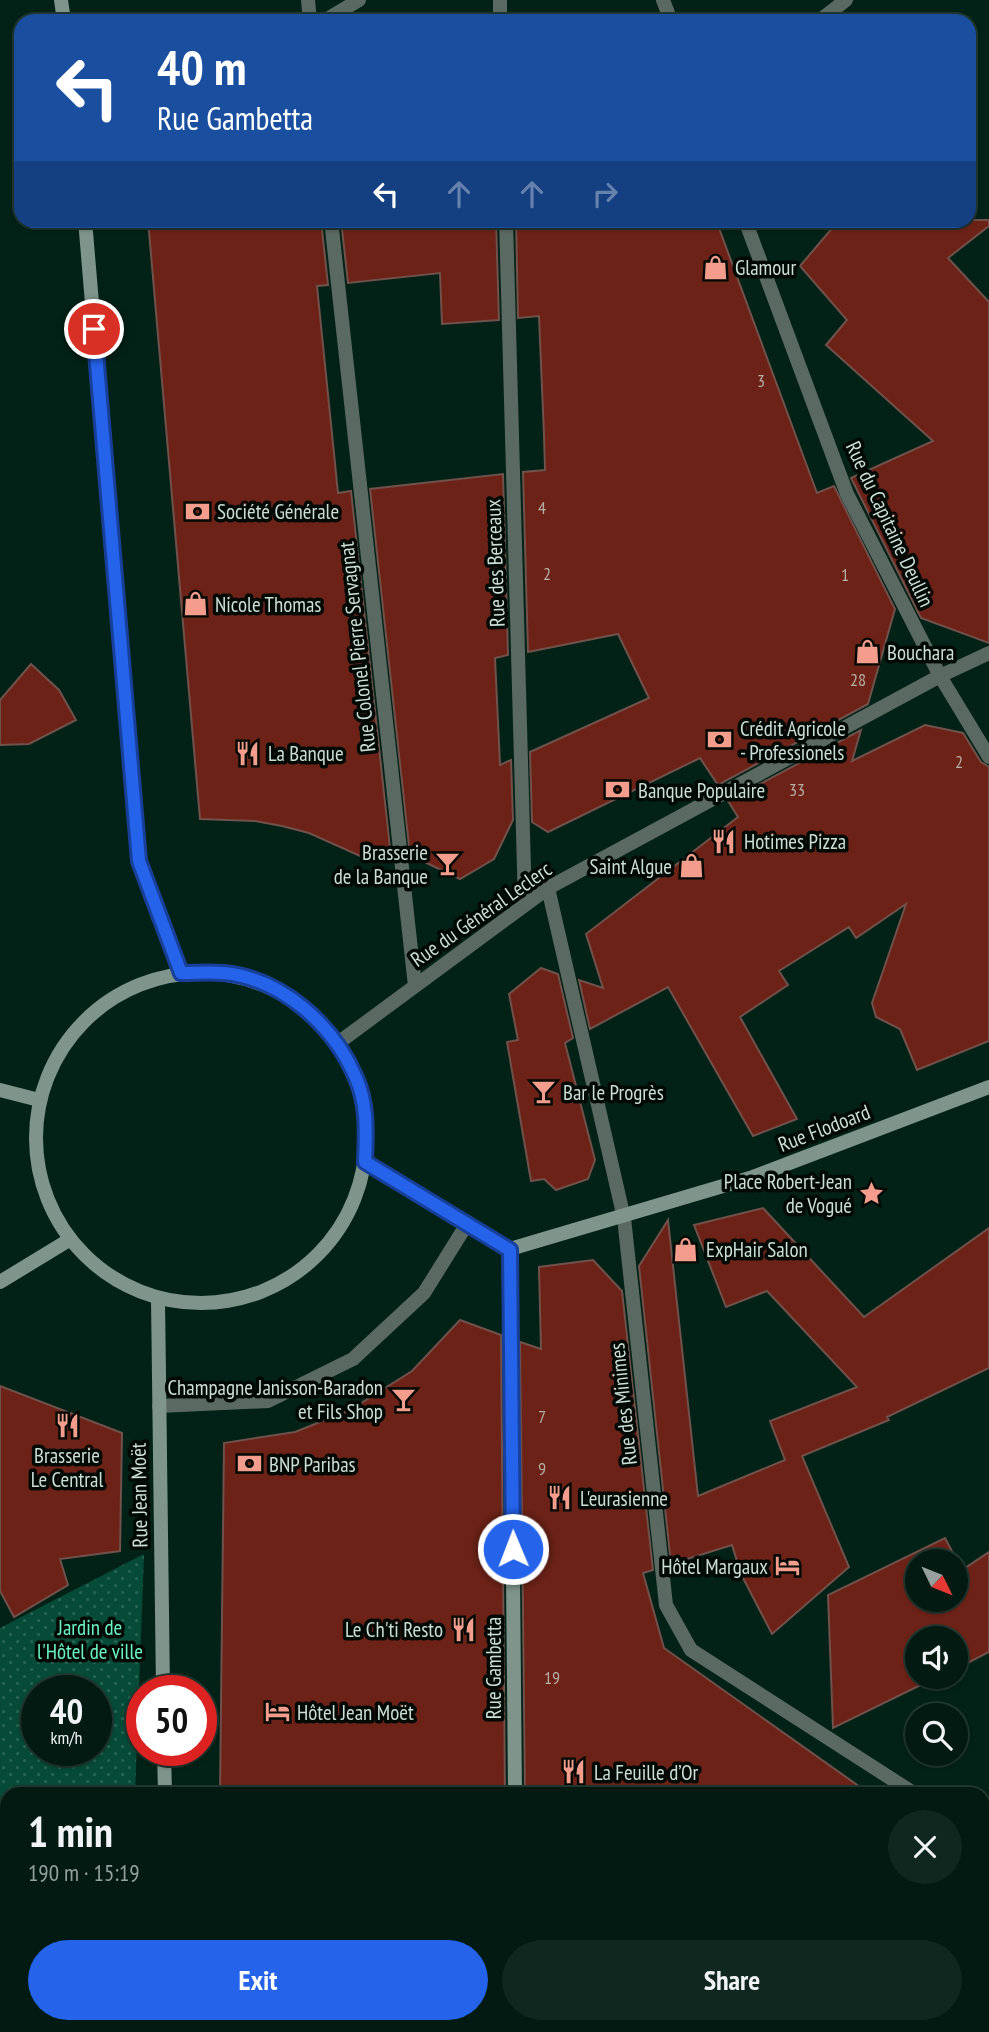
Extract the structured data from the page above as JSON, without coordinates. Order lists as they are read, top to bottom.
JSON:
{
  "streets": {
    "main road": ["Rue Flodoard", "Rue Jean Moët", "Rue Gambetta"],
    "street": [
      "Rue du Capitaine Deullin",
      "Rue des Berceaux",
      "Rue Colonel Pierre Servagnat",
      "Rue du Général Leclerc",
      "Rue des Minimes"
    ]
  },
  "crossings": [
    ["Rue du Capitaine Deullin", "Rue du Général Leclerc"],
    ["Rue des Berceaux", "Rue du Général Leclerc"],
    ["Rue Colonel Pierre Servagnat", "Rue du Général Leclerc"],
    ["Rue du Général Leclerc", "Rue des Minimes"],
    ["Rue Flodoard", "Rue des Minimes"],
    ["Rue Flodoard", "Rue Gambetta"]
  ],
  "parks": ["Jardin de l'Hôtel de ville"],
  "places": {
    "shop": [
      "Glamour",
      "Nicole Thomas",
      "Bouchara",
      "Saint Algue",
      "ExpHair Salon"
    ],
    "bank": [
      "Société Générale",
      "Crédit Agricole - Professionels",
      "Banque Populaire",
      "BNP Paribas"
    ],
    "restaurant": [
      "La Banque",
      "Hotimes Pizza",
      "Brasserie Le Central",
      "L'eurasienne",
      "Le Ch'ti Resto",
      "La Feuille d’Or"
    ],
    "bar": ["Brasserie de la Banque", "Bar le Progrès", "Champagne Janisson-Baradon et Fils Shop"],
    "place": ["Place Robert-Jean de Vogué"],
    "hotel": ["Hôtel Margaux", "Hôtel Jean Moët"]
  },
  "house_numbers": [
    "3",
    "4",
    "2",
    "1",
    "28",
    "2",
    "33",
    "7",
    "9",
    "19"
  ],
  "north": "bottom right",
  "page": {
    "turn": ["40 m", "Rue Gambetta"],
    "speed": "40 km/h",
    "limit": "50",
    "heading": ["1 min", "190 m · 15:19"],
    "buttons": ["Exit", "Share"]
  }
}
